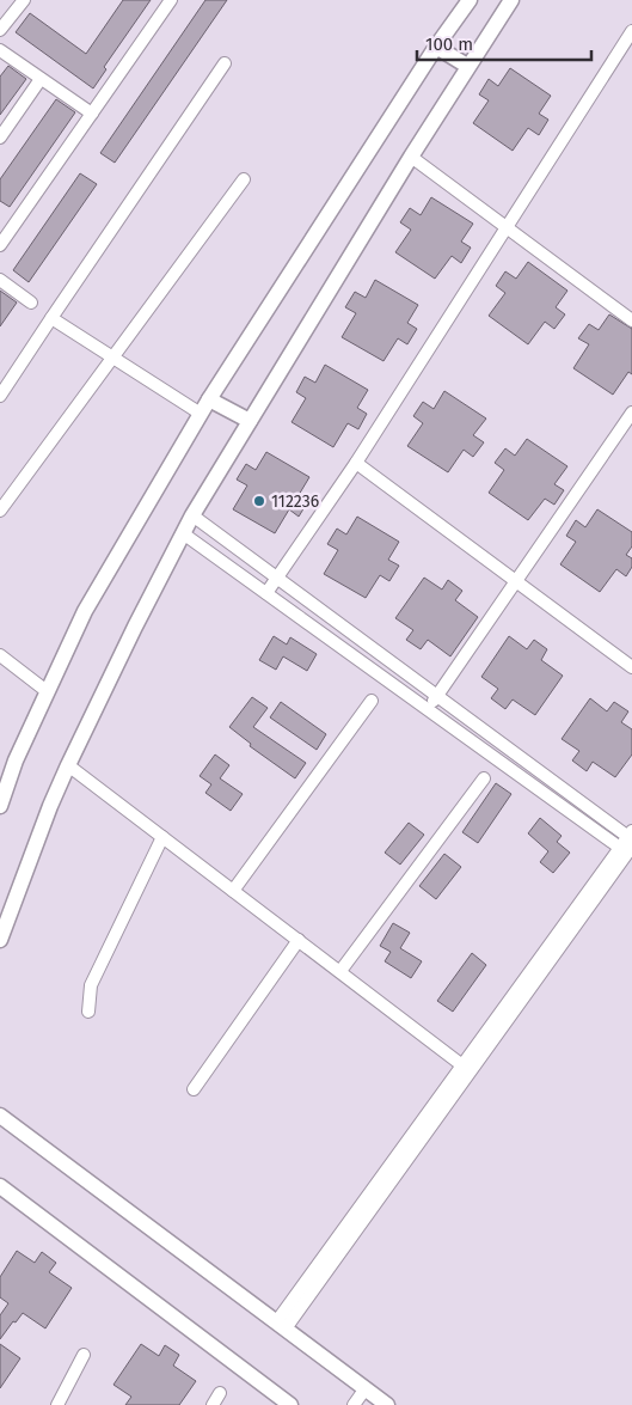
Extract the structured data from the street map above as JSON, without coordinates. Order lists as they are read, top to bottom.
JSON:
{
  "places": ["112236"],
  "scale_bar": "100 m"
}
